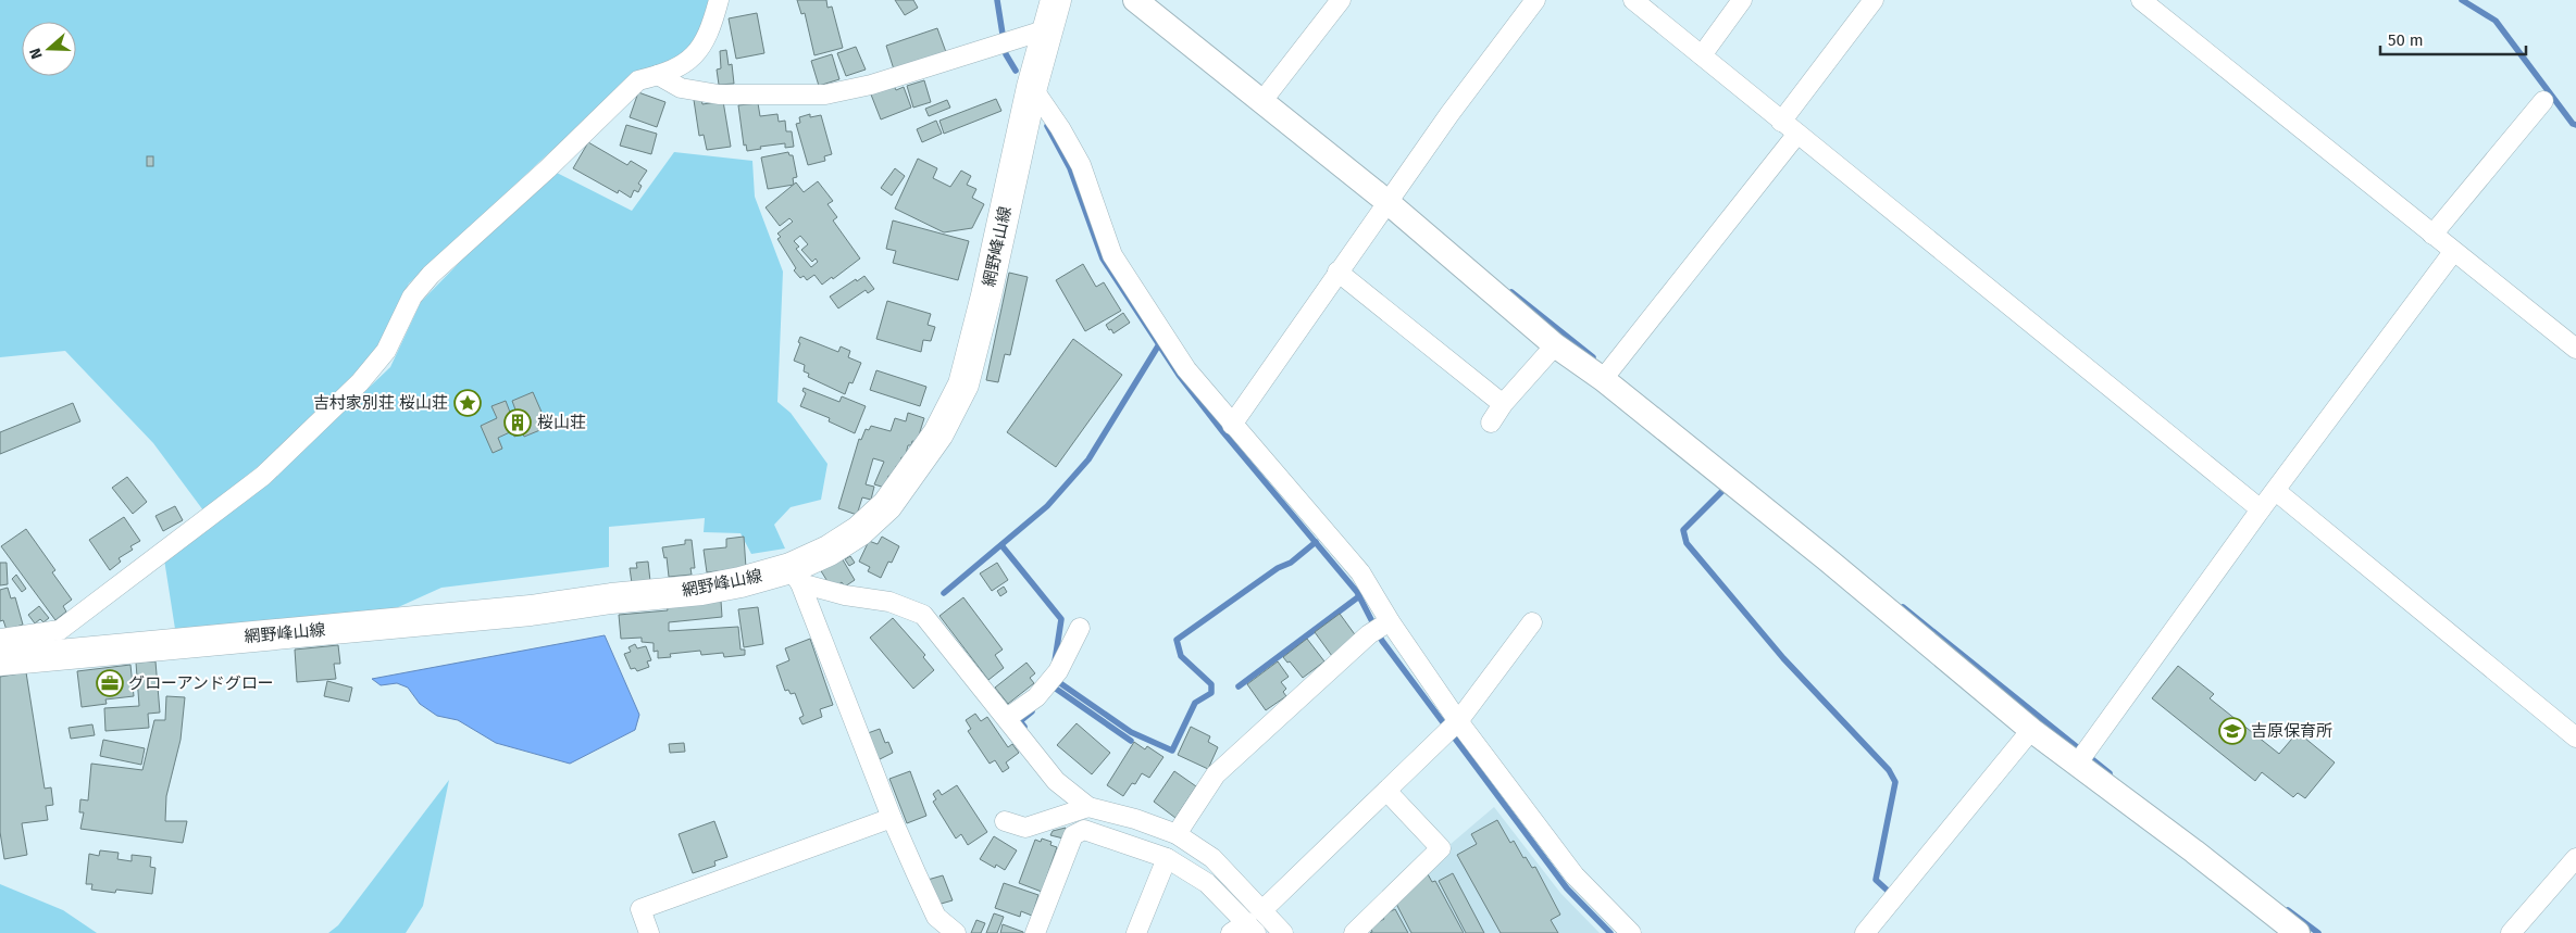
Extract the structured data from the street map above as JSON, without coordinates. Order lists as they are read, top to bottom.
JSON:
{
  "streets": {
    "main road": ["網野峰山線"]
  },
  "places": {
    "place": ["吉村家別荘 桜山荘"],
    "building": ["桜山荘"],
    "office": ["グローアンドグロー"],
    "school or university": ["吉原保育所"]
  },
  "scale_bar": "50 m",
  "north": "left"
}
